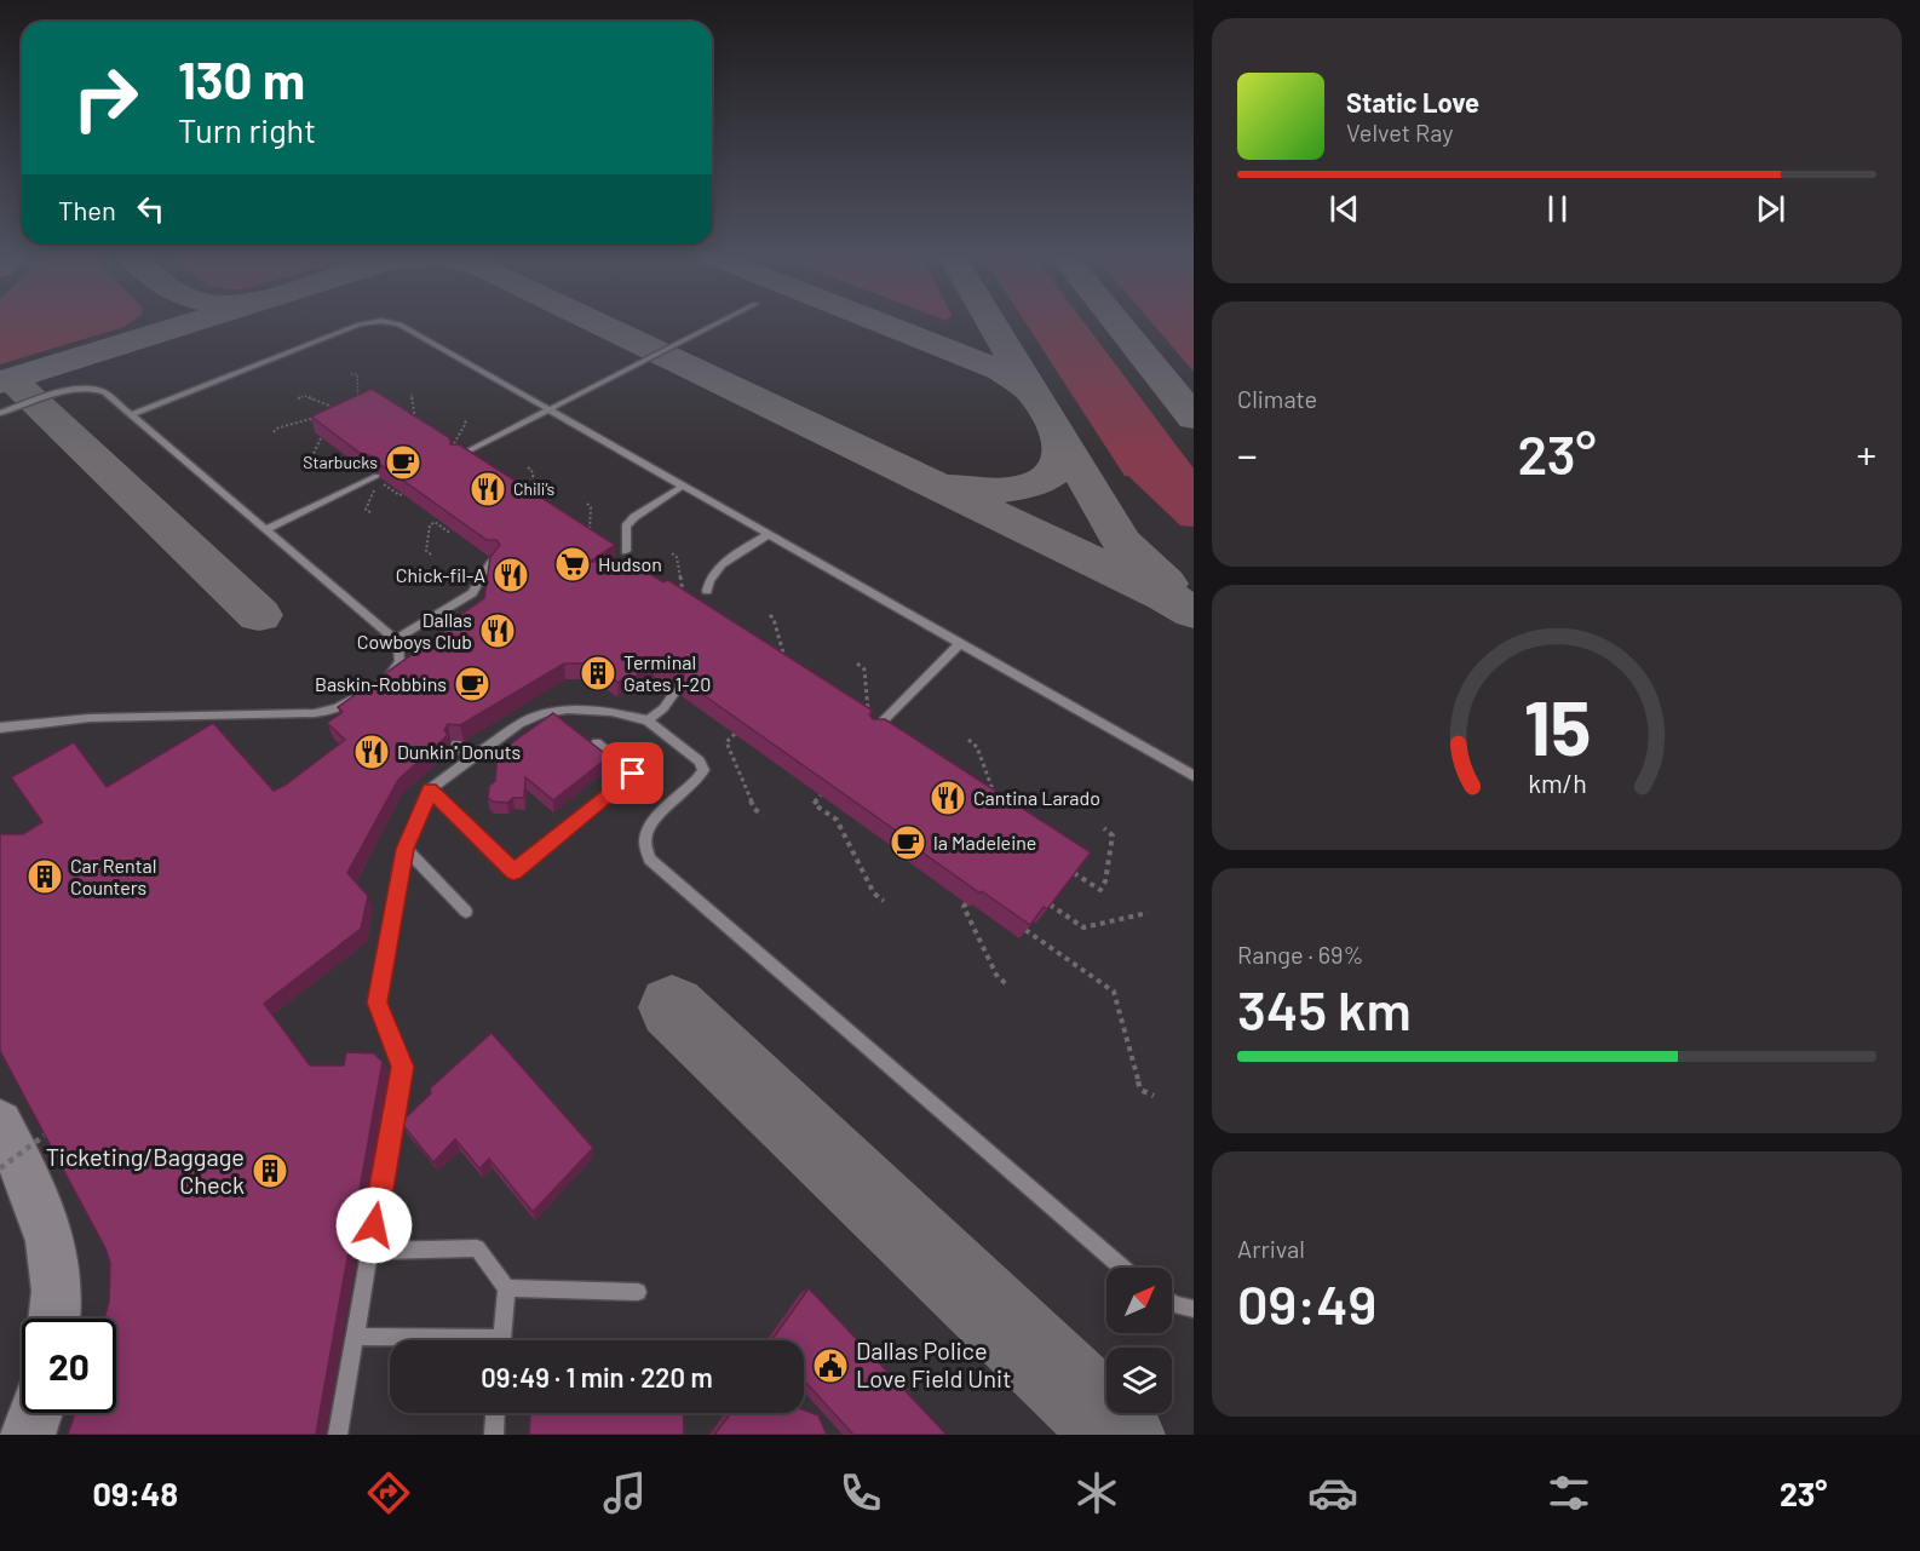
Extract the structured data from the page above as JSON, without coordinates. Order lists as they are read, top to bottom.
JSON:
{
  "places": {
    "cafe": ["Starbucks", "Baskin-Robbins", "la Madeleine"],
    "restaurant": [
      "Chili’s",
      "Chick-fil-A",
      "Dallas Cowboys Club",
      "Dunkin’ Donuts",
      "Cantina Larado"
    ],
    "supermarket": ["Hudson"],
    "building": ["Terminal Gates 1-20", "Car Rental Counters", "Ticketing/Baggage Check"],
    "public building": ["Dallas Police Love Field Unit"]
  },
  "north": "top right",
  "page": {
    "turn": ["130 m", "Turn right"],
    "song": ["Static Love", "Velvet Ray"],
    "then": "Then",
    "tile": [
      "Climate",
      ["Range · 69%", "345 km"],
      ["Arrival", "09:49"]
    ],
    "heat": ["−", "23°", "+"],
    "limit": "20",
    "trip": "09:49 · 1 min · 220 m",
    "tabs": ["09:48", "23°"],
    "gauge": ["15", "km/h"]
  }
}
